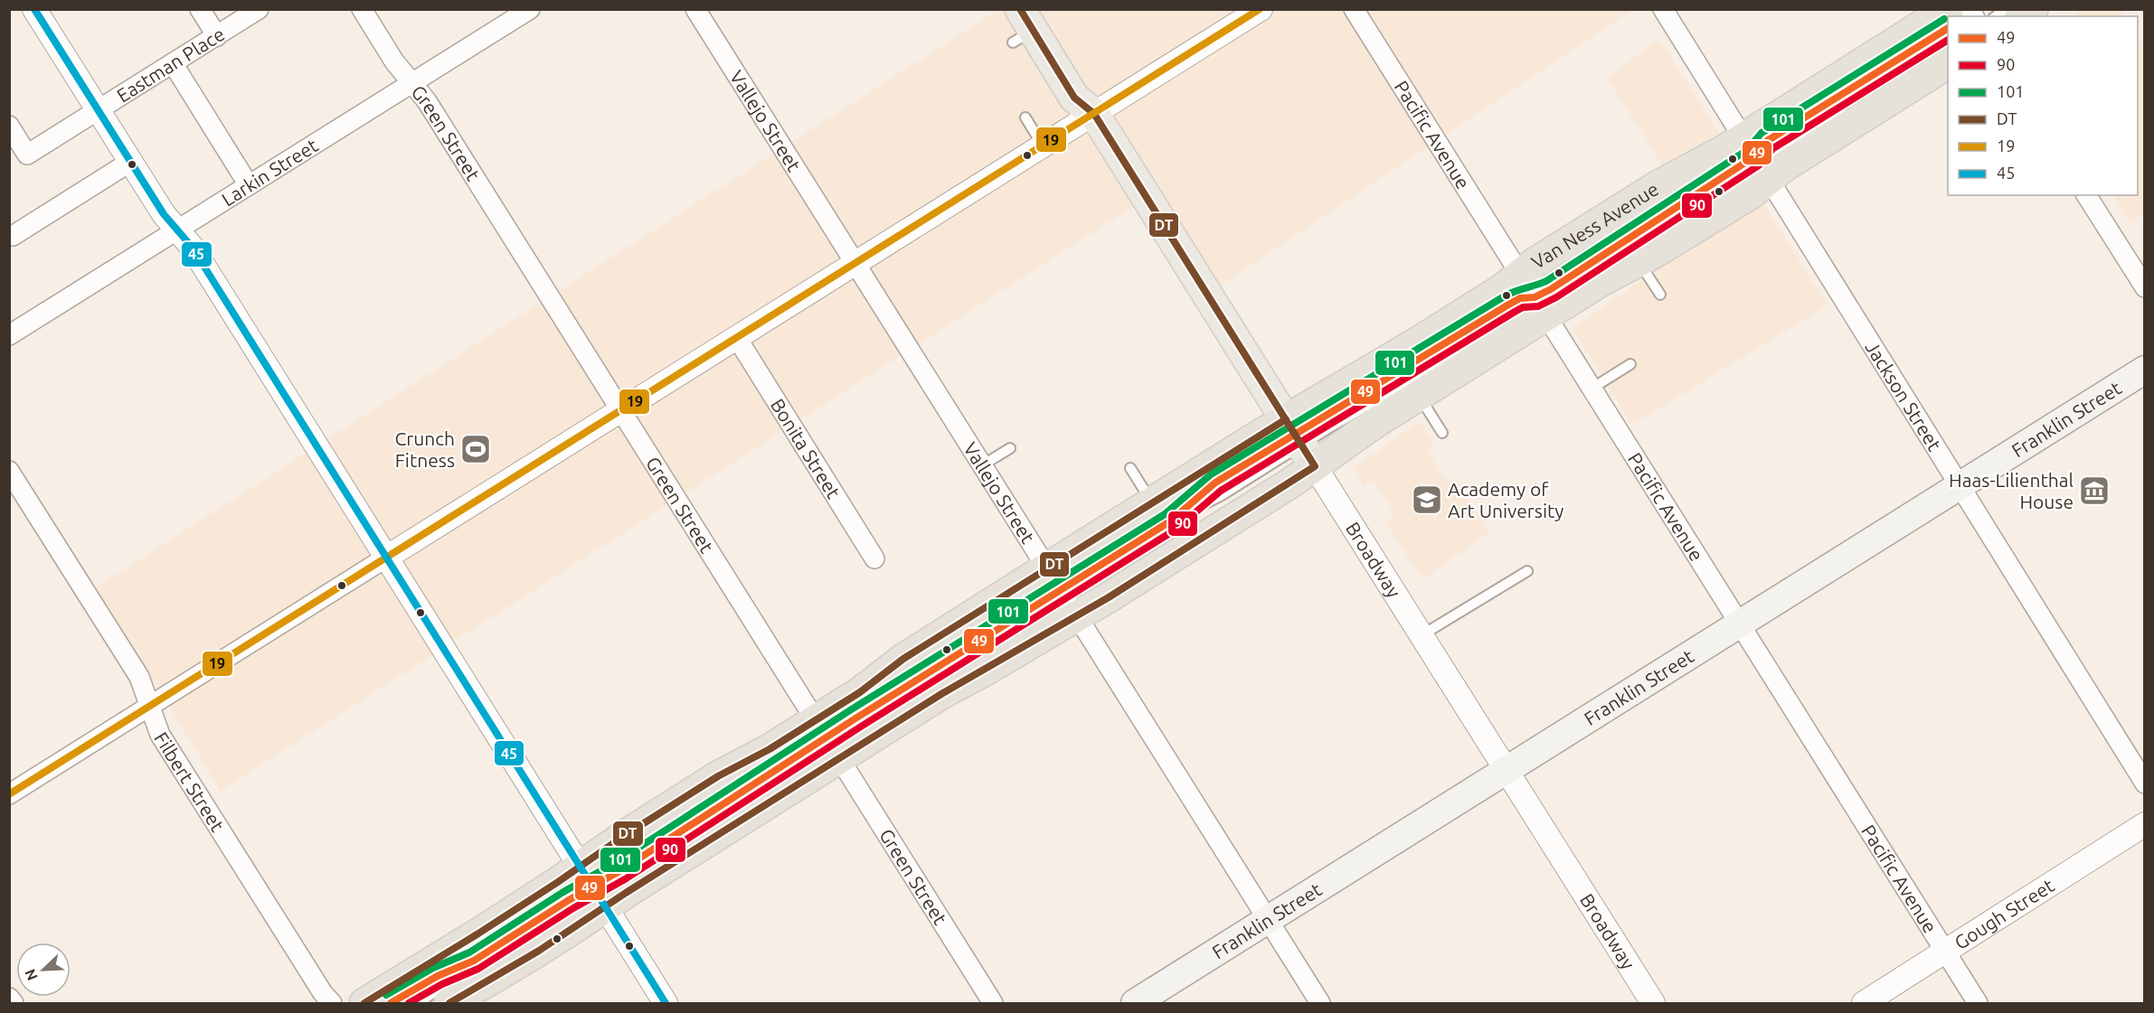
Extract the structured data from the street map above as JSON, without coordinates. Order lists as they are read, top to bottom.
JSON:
{
  "streets": {
    "highway": ["Van Ness Avenue"],
    "main road": ["Franklin Street", "Broadway"],
    "street": [
      "Eastman Place",
      "Vallejo Street",
      "Green Street",
      "Pacific Avenue",
      "Larkin Street",
      "Jackson Street",
      "Bonita Street",
      "Filbert Street",
      "Gough Street"
    ]
  },
  "crossings": [
    ["Vallejo Street", "Van Ness Avenue"],
    ["Vallejo Street", "Franklin Street"],
    ["Green Street", "Larkin Street"],
    ["Green Street", "Van Ness Avenue"],
    ["Pacific Avenue", "Van Ness Avenue"],
    ["Pacific Avenue", "Franklin Street"],
    ["Pacific Avenue", "Gough Street"],
    ["Van Ness Avenue", "Jackson Street"],
    ["Van Ness Avenue", "Broadway"],
    ["Jackson Street", "Franklin Street"],
    ["Franklin Street", "Broadway"]
  ],
  "places": {
    "sports": ["Crunch Fitness"],
    "museum": ["Haas-Lilienthal House"],
    "school or university": ["Academy of Art University"]
  },
  "lines": [
    "transit line DT",
    "transit line 19",
    "transit line 45",
    "transit line 101",
    "transit line 49",
    "transit line 90"
  ],
  "legend": [
    "49",
    "90",
    "101",
    "DT",
    "19",
    "45"
  ],
  "north": "bottom left"
}
